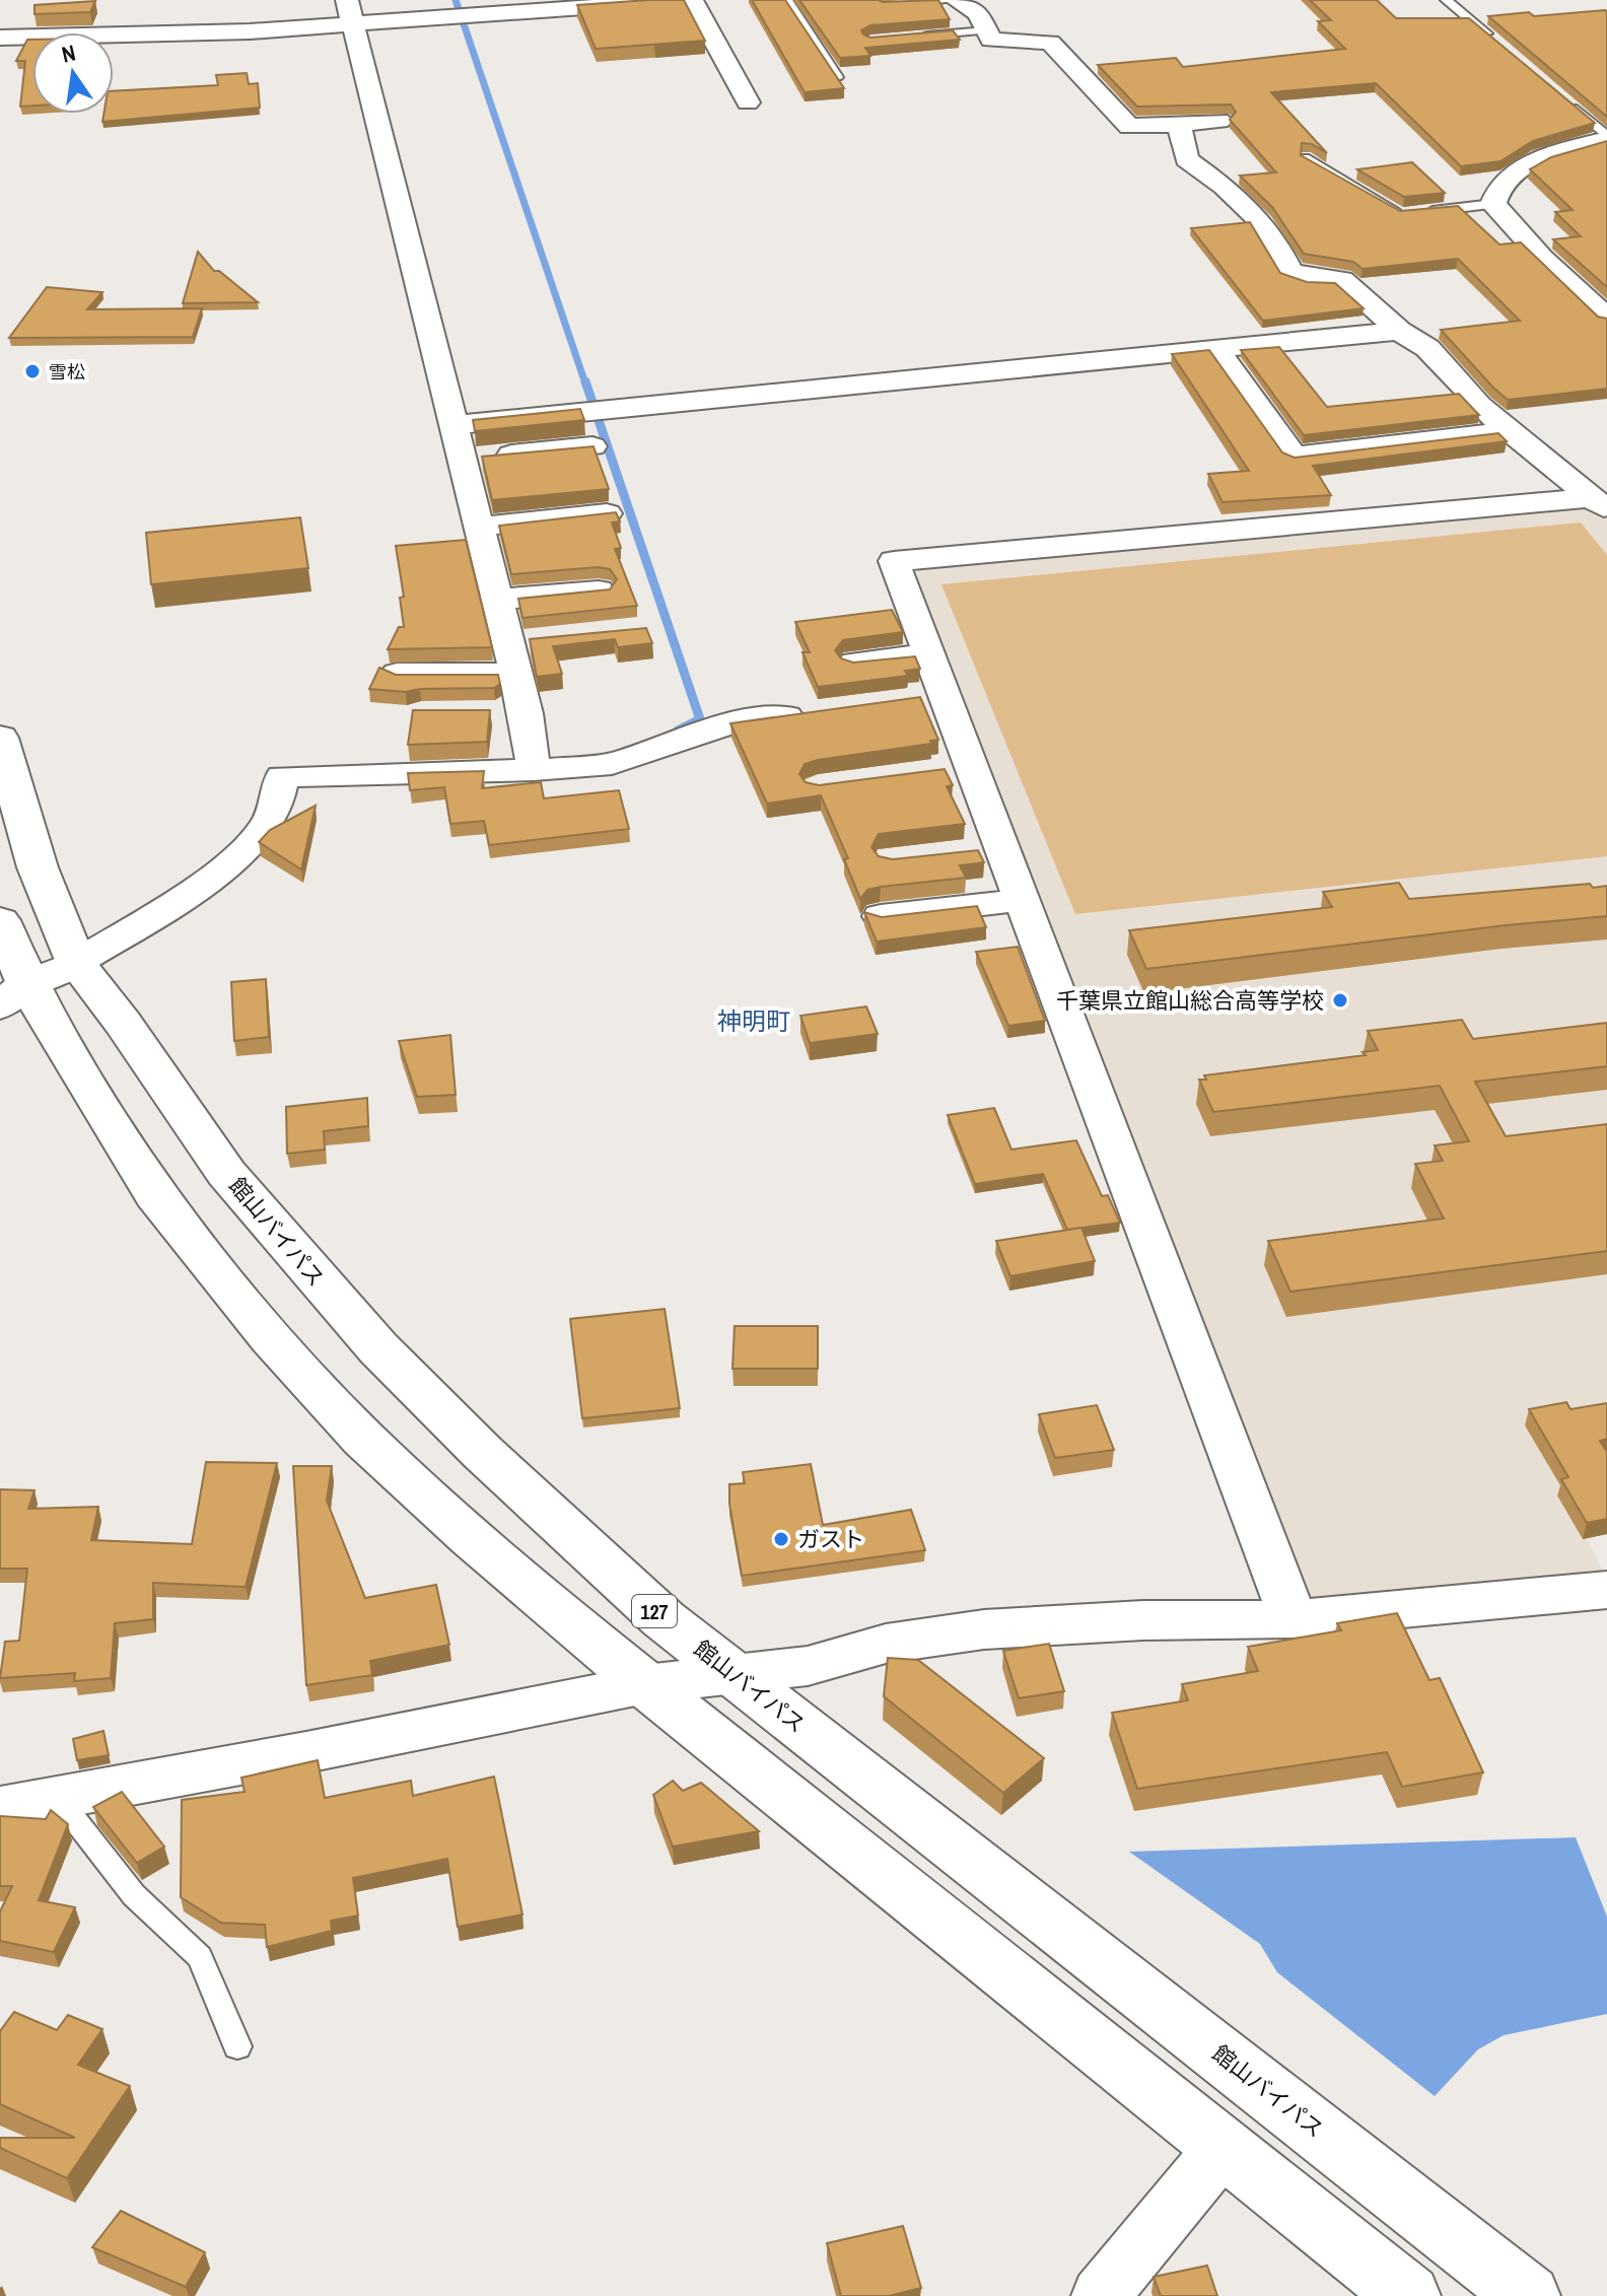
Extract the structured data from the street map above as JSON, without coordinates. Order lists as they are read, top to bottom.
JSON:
{
  "streets": {
    "main road": ["館山バイパス", "127"]
  },
  "districts": ["神明町"],
  "places": ["雪松", "千葉県立館山総合高等学校", "ガスト"],
  "north": "top"
}
